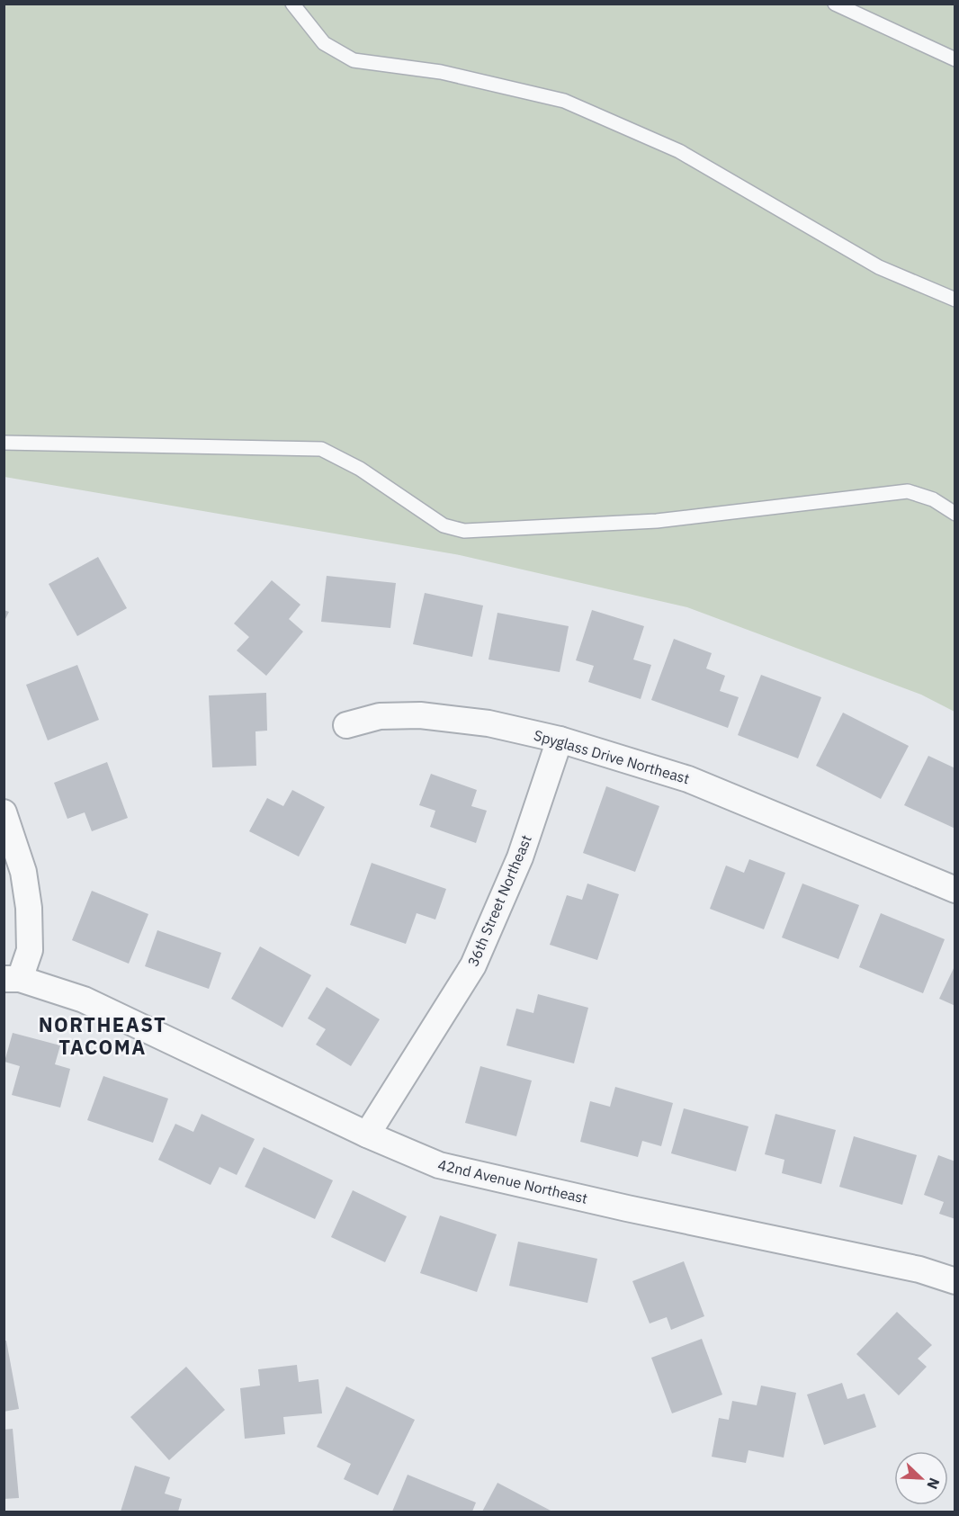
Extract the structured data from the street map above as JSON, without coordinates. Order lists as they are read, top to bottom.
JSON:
{
  "streets": {
    "street": ["Spyglass Drive Northeast", "36th Street Northeast", "42nd Avenue Northeast"]
  },
  "crossings": [
    ["Spyglass Drive Northeast", "36th Street Northeast"],
    ["36th Street Northeast", "42nd Avenue Northeast"]
  ],
  "districts": ["NORTHEAST TACOMA"],
  "north": "bottom right"
}
